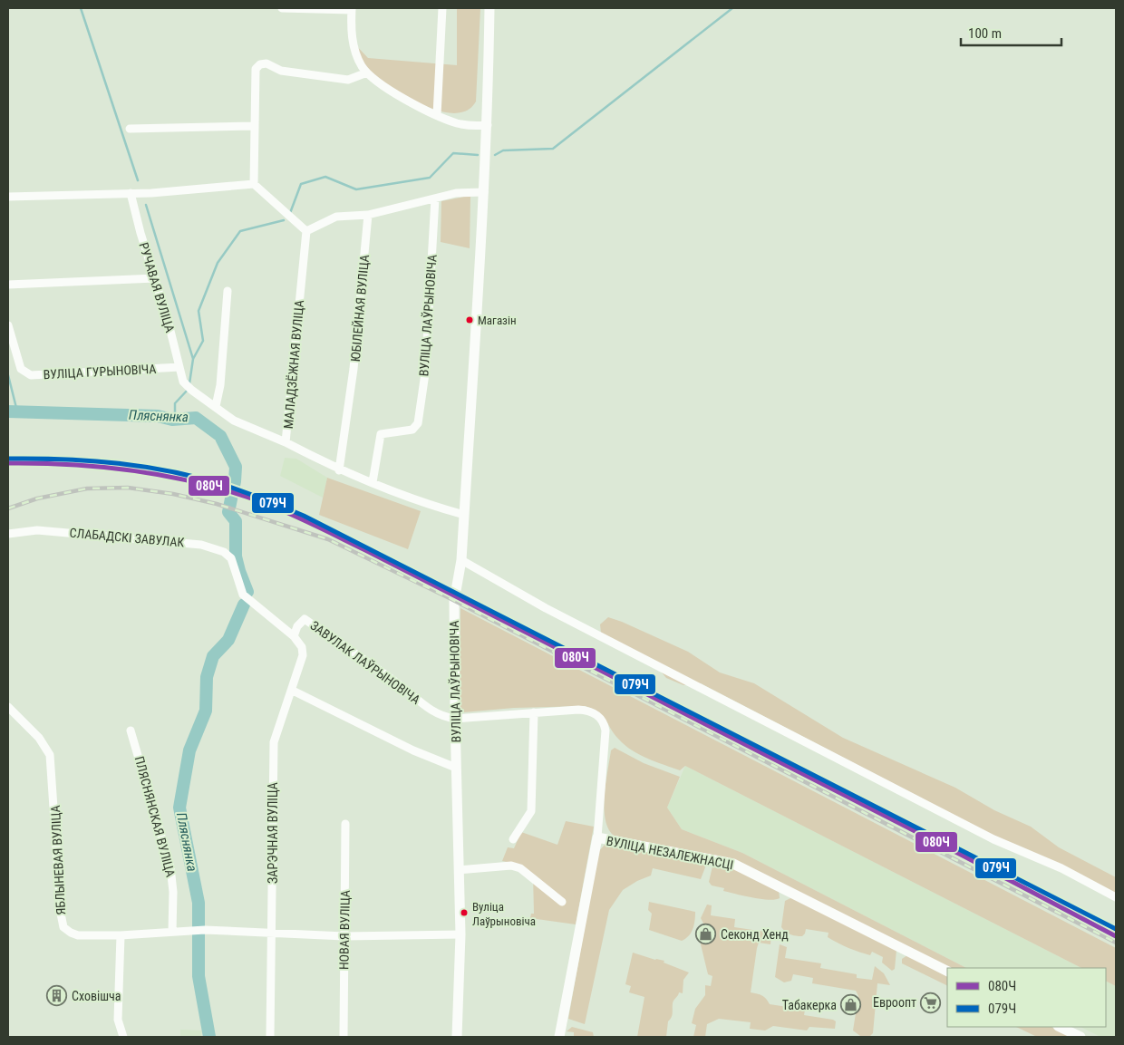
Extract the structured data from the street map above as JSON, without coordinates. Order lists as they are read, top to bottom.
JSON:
{
  "streets": {
    "main road": ["ВУЛІЦА ЛАЎРЫНОВІЧА", "ВУЛІЦА НЕЗАЛЕЖНАСЦІ"],
    "street": [
      "РУЧАВАЯ ВУЛІЦА",
      "ЮБІЛЕЙНАЯ ВУЛІЦА",
      "МАЛАДЗЁЖНАЯ ВУЛІЦА",
      "ВУЛІЦА ГУРЫНОВІЧА",
      "СЛАБАДСКІ ЗАВУЛАК",
      "ЗАВУЛАК ЛАЎРЫНОВІЧА",
      "ПЛЯСНЯНСКАЯ ВУЛІЦА",
      "ЗАРЭЧНАЯ ВУЛІЦА",
      "ЯБЛЫНЕВАЯ ВУЛІЦА",
      "НОВАЯ ВУЛІЦА"
    ]
  },
  "crossings": [
    ["РУЧАВАЯ ВУЛІЦА", "МАЛАДЗЁЖНАЯ ВУЛІЦА"],
    ["РУЧАВАЯ ВУЛІЦА", "ВУЛІЦА ГУРЫНОВІЧА"],
    ["ВУЛІЦА ЛАЎРЫНОВІЧА", "ЗАВУЛАК ЛАЎРЫНОВІЧА"],
    ["ВУЛІЦА ЛАЎРЫНОВІЧА", "ЯБЛЫНЕВАЯ ВУЛІЦА"],
    ["СЛАБАДСКІ ЗАВУЛАК", "ЗАВУЛАК ЛАЎРЫНОВІЧА"],
    ["ЗАВУЛАК ЛАЎРЫНОВІЧА", "ЗАРЭЧНАЯ ВУЛІЦА"],
    ["ПЛЯСНЯНСКАЯ ВУЛІЦА", "ЯБЛЫНЕВАЯ ВУЛІЦА"],
    ["ЗАРЭЧНАЯ ВУЛІЦА", "ЯБЛЫНЕВАЯ ВУЛІЦА"],
    ["ЯБЛЫНЕВАЯ ВУЛІЦА", "НОВАЯ ВУЛІЦА"]
  ],
  "water": ["Пляснянка"],
  "places": {
    "other": ["Магазін", "Вуліца Лаўрыновіча"],
    "shop": ["Секонд Хенд", "Табакерка"],
    "building": ["Сховішча"],
    "supermarket": ["Евроопт"]
  },
  "lines": ["transit line 079Ч", "transit line 080Ч"],
  "legend": ["080Ч", "079Ч"],
  "scale_bar": "100 m"
}
